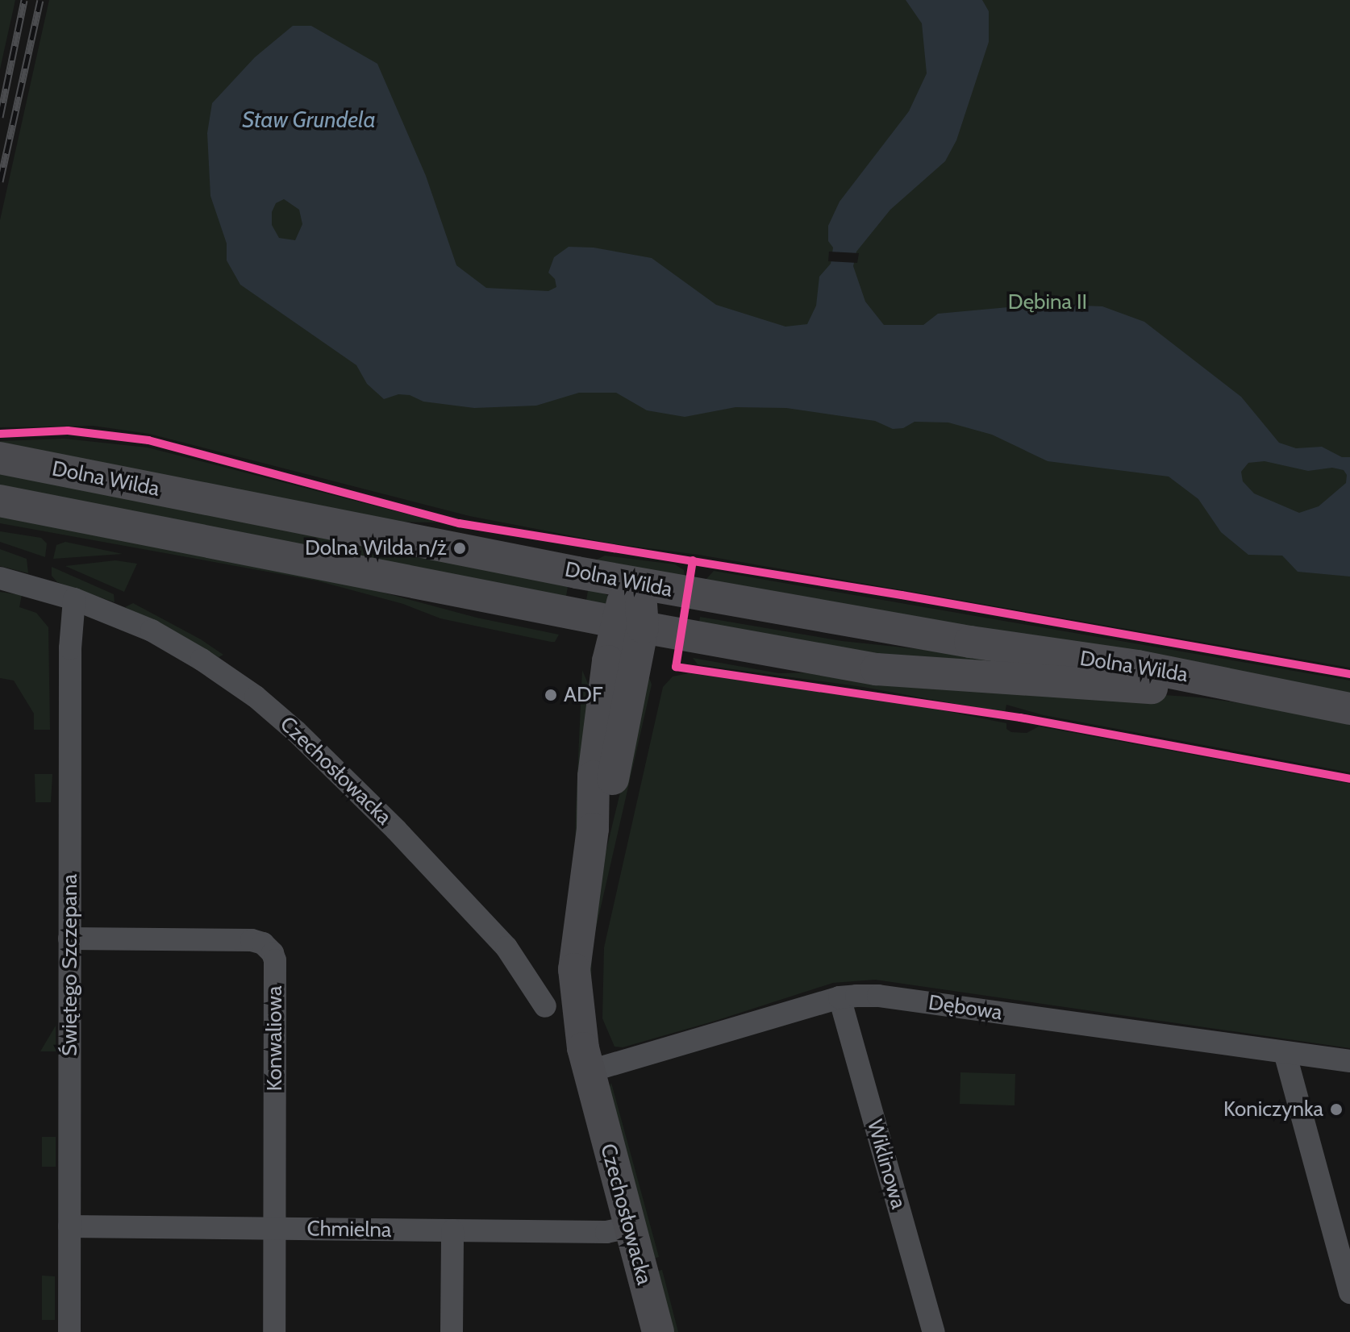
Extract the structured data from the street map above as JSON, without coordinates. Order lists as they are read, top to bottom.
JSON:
{
  "streets": {
    "main road": ["Dolna Wilda", "Czechosłowacka"],
    "street": [
      "Świętego Szczepana",
      "Dębowa",
      "Konwaliowa",
      "Wiklinowa",
      "Chmielna"
    ]
  },
  "crossings": [
    ["Dolna Wilda", "Czechosłowacka"],
    ["Czechosłowacka", "Świętego Szczepana"],
    ["Czechosłowacka", "Dębowa"],
    ["Czechosłowacka", "Chmielna"],
    ["Świętego Szczepana", "Konwaliowa"],
    ["Świętego Szczepana", "Chmielna"],
    ["Dębowa", "Wiklinowa"],
    ["Konwaliowa", "Chmielna"]
  ],
  "water": ["Staw Grundela"],
  "parks": ["Dębina II"],
  "places": ["Dolna Wilda n/ż", "ADF", "Koniczynka"]
}
